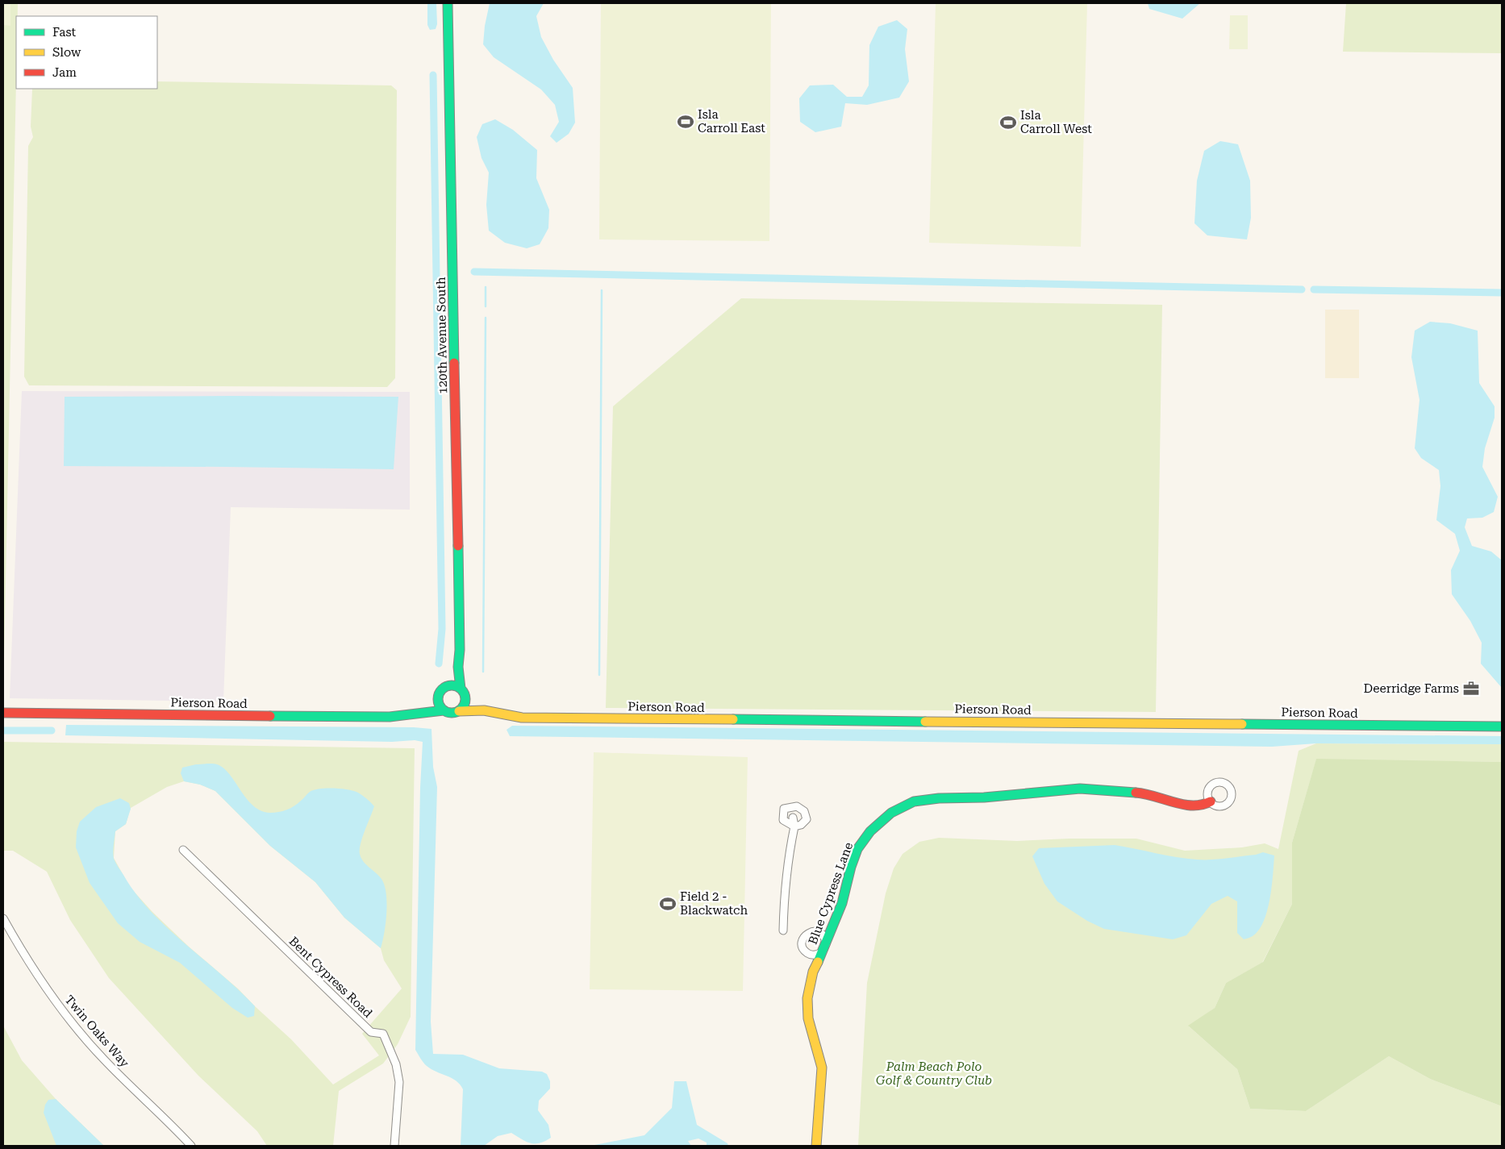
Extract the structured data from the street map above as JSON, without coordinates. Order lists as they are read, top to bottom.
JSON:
{
  "streets": {
    "street": [
      "120th Avenue South",
      "Pierson Road",
      "Blue Cypress Lane",
      "Bent Cypress Road",
      "Twin Oaks Way"
    ]
  },
  "crossings": [
    ["120th Avenue South", "Pierson Road"]
  ],
  "parks": ["Palm Beach Polo Golf & Country Club"],
  "places": {
    "sports": ["Isla Carroll East", "Isla Carroll West", "Field 2 - Blackwatch"],
    "office": ["Deerridge Farms"]
  },
  "legend": ["Fast", "Slow", "Jam"]
}
